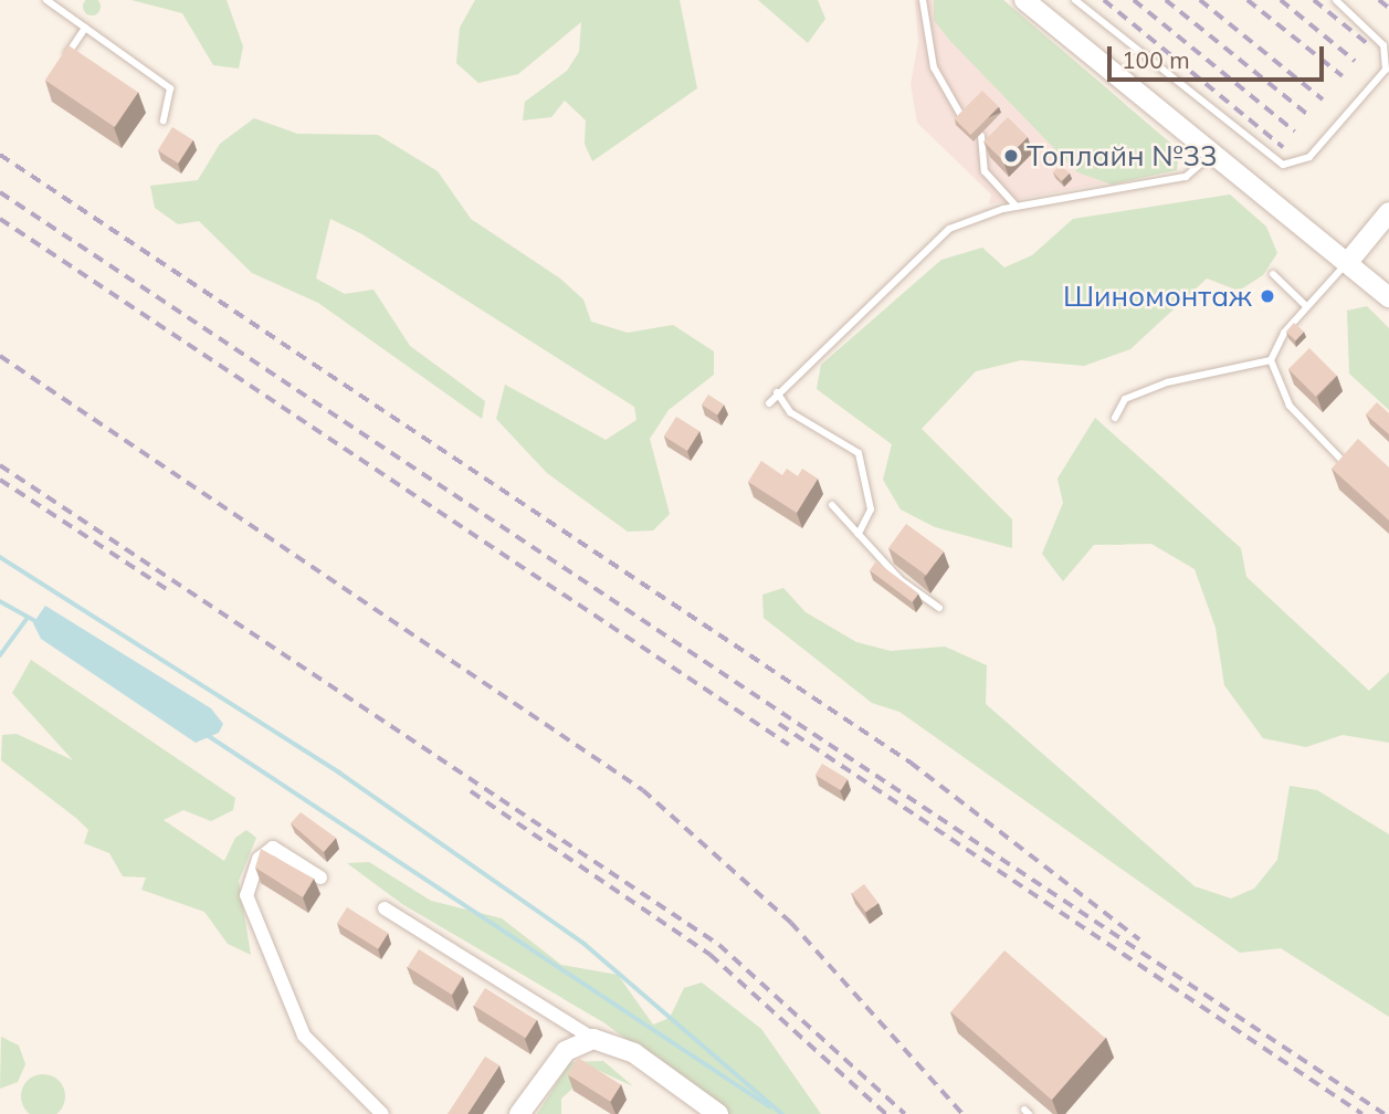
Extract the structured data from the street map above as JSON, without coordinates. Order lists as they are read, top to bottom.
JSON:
{
  "places": ["Топлайн №33", "Шиномонтаж"],
  "scale_bar": "100 m"
}
